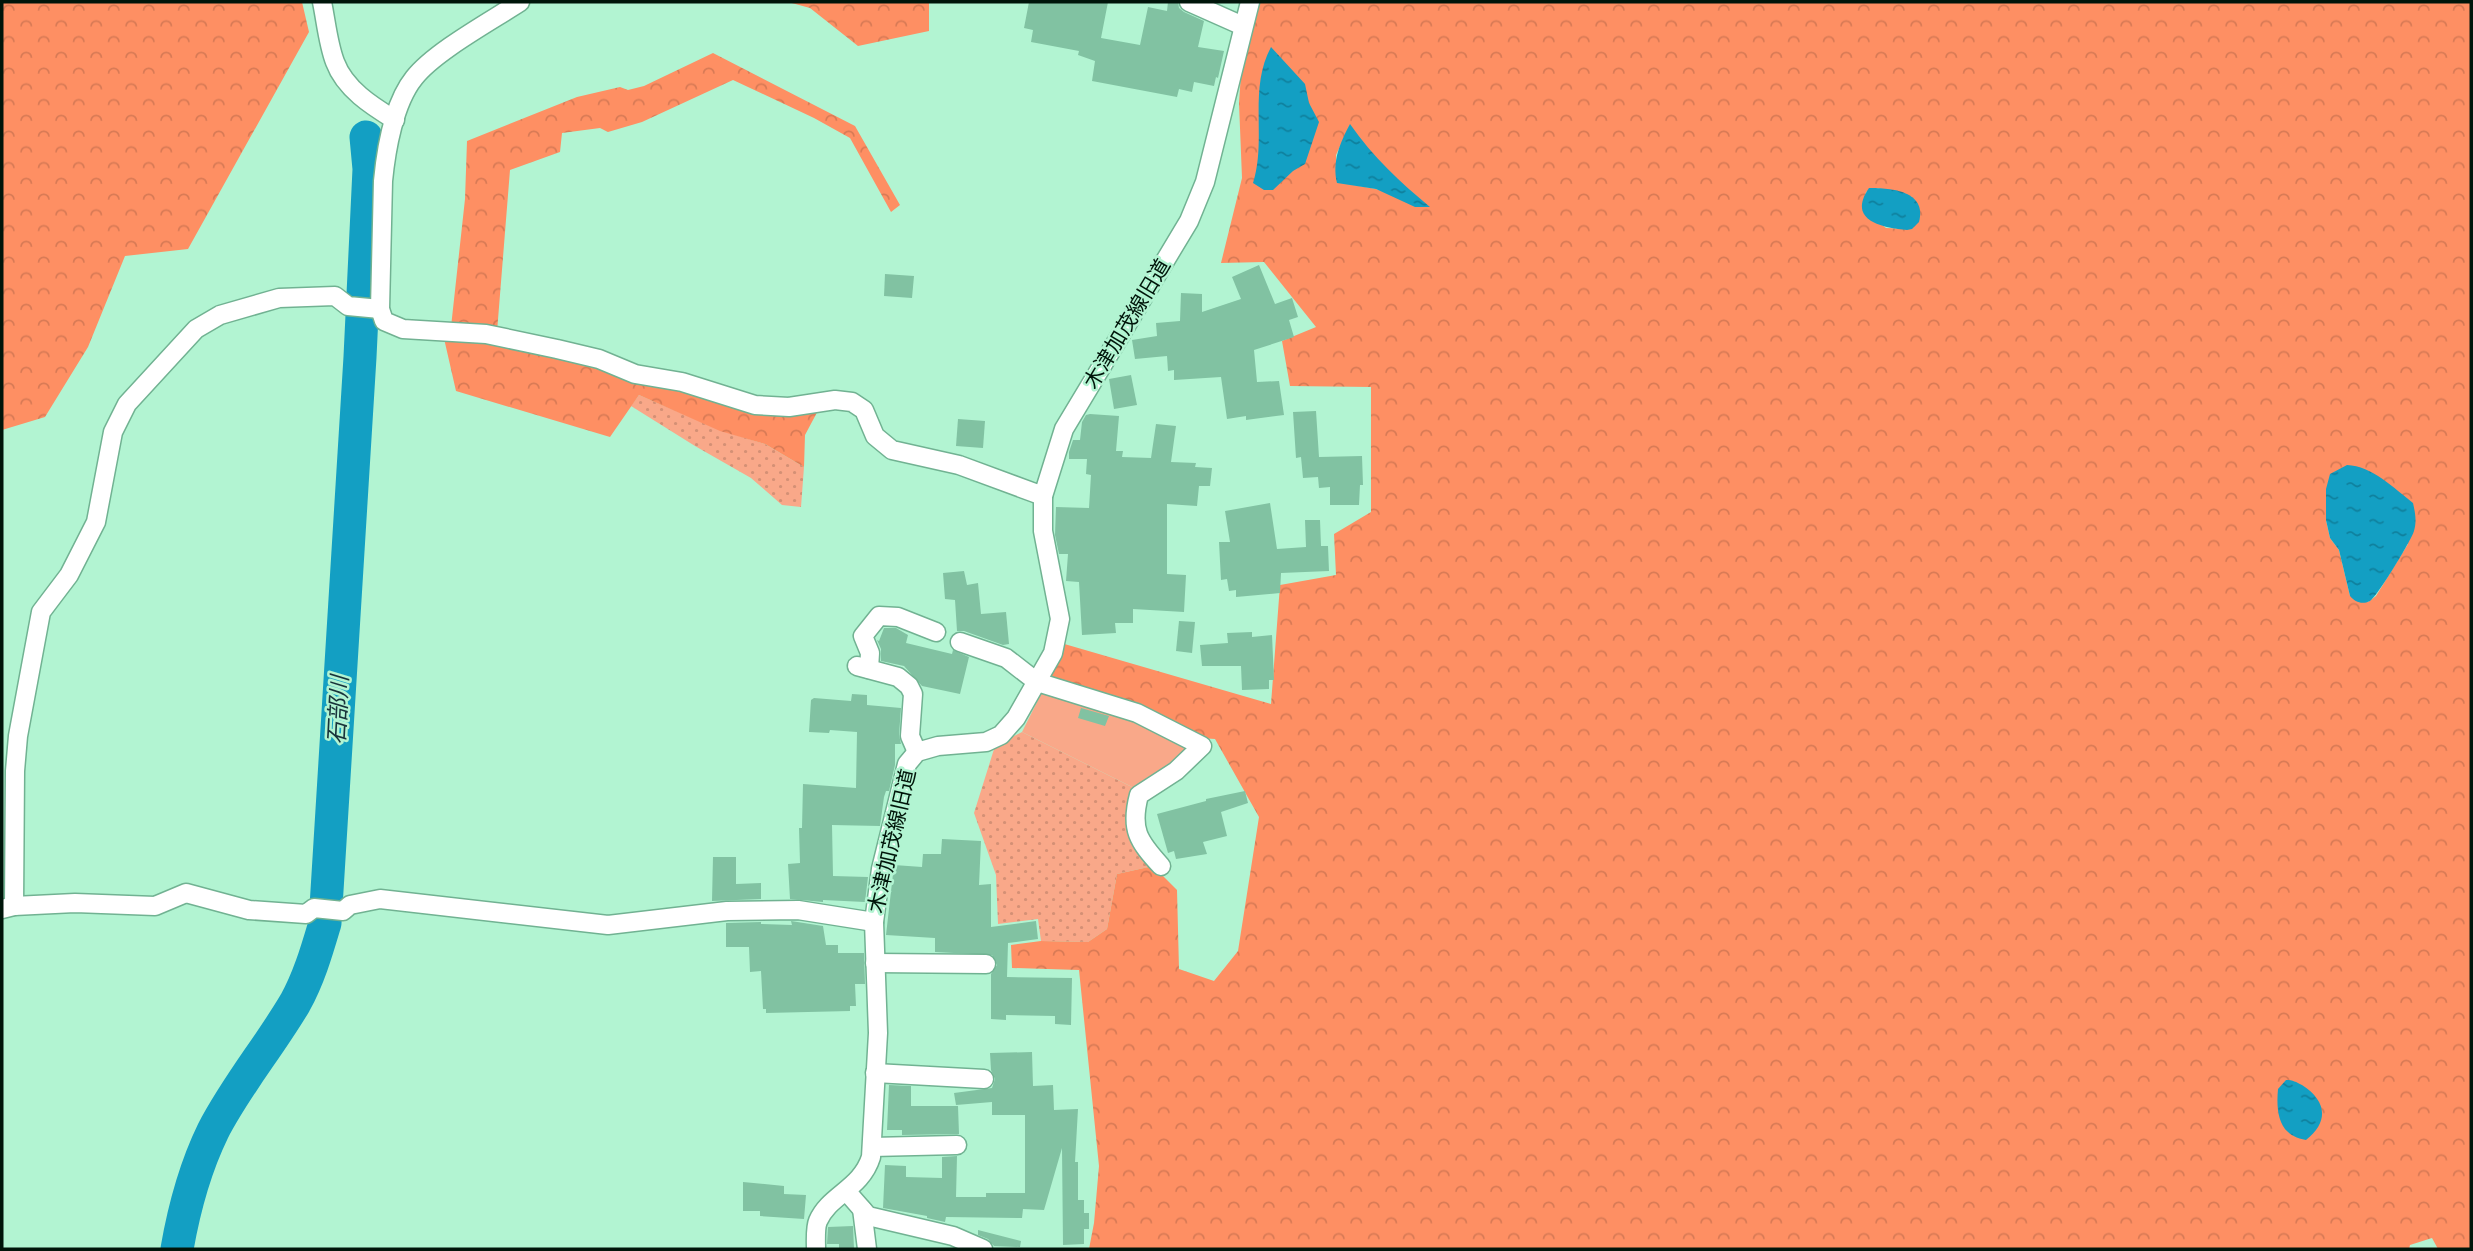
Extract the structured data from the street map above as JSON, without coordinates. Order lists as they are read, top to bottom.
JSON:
{
  "streets": {
    "street": ["木津加茂線旧道"]
  },
  "water": ["石部川"]
}
